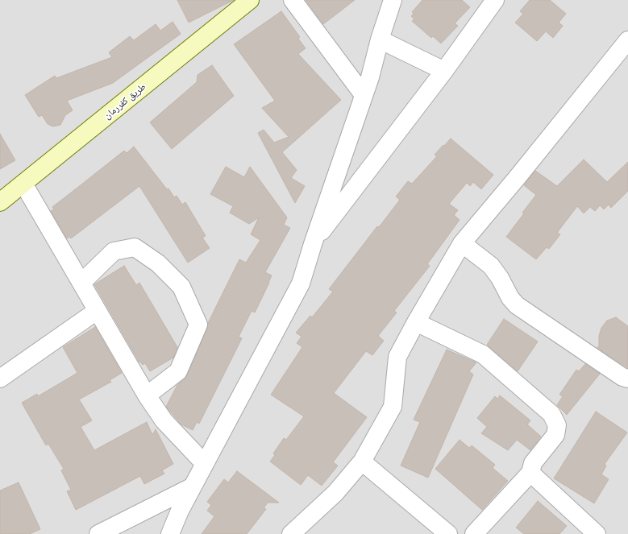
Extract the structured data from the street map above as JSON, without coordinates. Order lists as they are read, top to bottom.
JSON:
{
  "streets": {
    "main road": ["طريق كفررمان"]
  }
}
